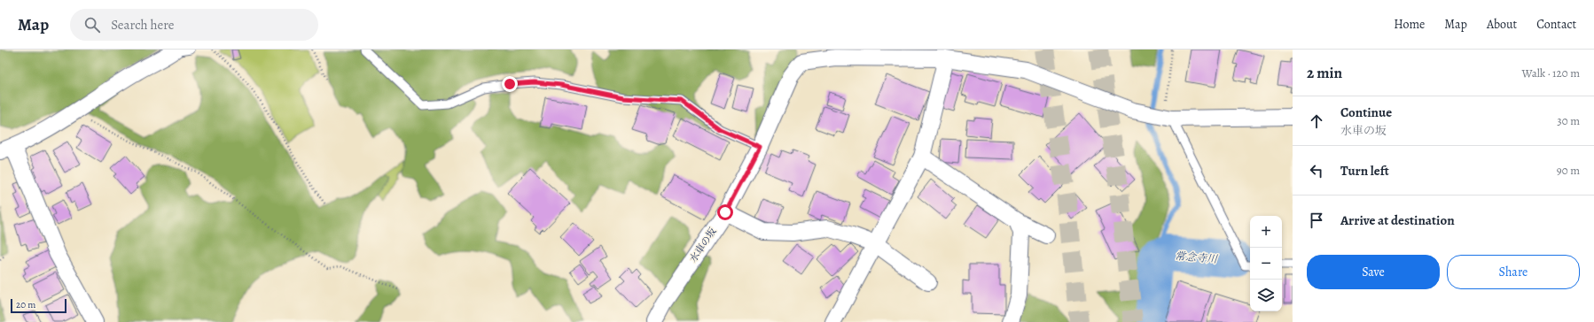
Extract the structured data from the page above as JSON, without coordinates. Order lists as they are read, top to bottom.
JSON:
{
  "streets": {
    "street": ["水車の坂"]
  },
  "water": ["常念寺川"],
  "scale_bar": "20 m",
  "page": {
    "header": "Map",
    "search": "Search here",
    "nav": [
      "Home",
      "Map",
      "About",
      "Contact"
    ],
    "heading": ["2 min", "Walk · 120 m"],
    "list": [
      ["Continue", "水車の坂", "30 m"],
      ["Turn left", "90 m"],
      "Arrive at destination"
    ],
    "map_buttons": ["+", "−"],
    "buttons": ["Save", "Share"],
    "scale": "20 m"
  }
}
